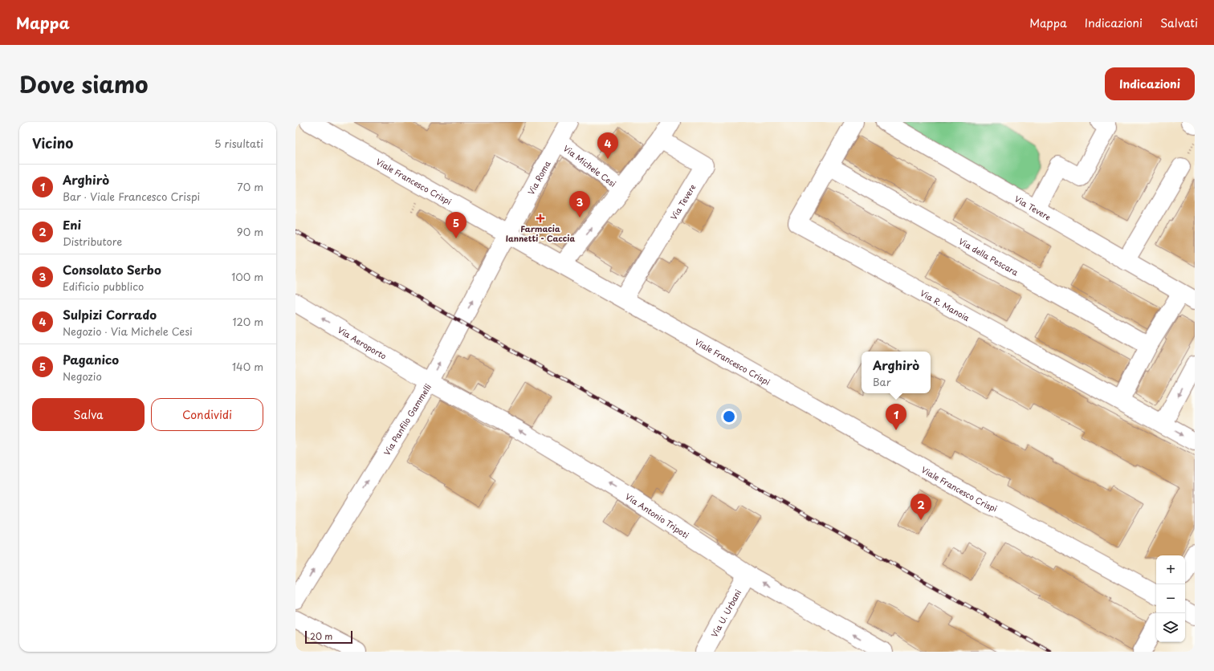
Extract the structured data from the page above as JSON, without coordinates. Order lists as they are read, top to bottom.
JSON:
{
  "streets": {
    "street": [
      "Via Michele Cesi",
      "Via Roma",
      "Viale Francesco Crispi",
      "Via Tevere",
      "Via della Pescara",
      "Via R. Manoia",
      "Via Aeroporto",
      "Via Panfilo Gammelli",
      "Via Antonio Tripoti",
      "Via U. Urbani"
    ]
  },
  "crossings": [
    ["Via Michele Cesi", "Via Roma"],
    ["Via Michele Cesi", "Viale Francesco Crispi"],
    ["Via Michele Cesi", "Via Tevere"],
    ["Via Roma", "Viale Francesco Crispi"],
    ["Via Roma", "Via Panfilo Gammelli"],
    ["Viale Francesco Crispi", "Via Tevere"],
    ["Viale Francesco Crispi", "Via Panfilo Gammelli"],
    ["Via Tevere", "Via della Pescara"],
    ["Via Tevere", "Via R. Manoia"],
    ["Via della Pescara", "Via R. Manoia"],
    ["Via Aeroporto", "Via Panfilo Gammelli"],
    ["Via Aeroporto", "Via Antonio Tripoti"],
    ["Via Panfilo Gammelli", "Via Antonio Tripoti"],
    ["Via Antonio Tripoti", "Via U. Urbani"]
  ],
  "one_way": [
    "Via Michele Cesi",
    "Via Aeroporto",
    "Via Panfilo Gammelli",
    "Via Antonio Tripoti"
  ],
  "places": {
    "health": ["Farmacia Iannetti - Caccia"]
  },
  "scale_bar": "20 m",
  "page": {
    "header": "Mappa",
    "nav": ["Mappa", "Indicazioni", "Salvati"],
    "title": "Dove siamo",
    "buttons": [
      "Indicazioni",
      ["Salva", "Condividi"]
    ],
    "heading": ["Vicino", "5 risultati"],
    "pins": [
      "4",
      "3",
      "5",
      "1",
      "2"
    ],
    "list": [
      {
        "mark": "1",
        "name": "Arghirò",
        "note": "Bar · Viale Francesco Crispi",
        "value": "70 m"
      },
      {
        "mark": "2",
        "name": "Eni",
        "note": "Distributore",
        "value": "90 m"
      },
      {
        "mark": "3",
        "name": "Consolato Serbo",
        "note": "Edificio pubblico",
        "value": "100 m"
      },
      {
        "mark": "4",
        "name": "Sulpizi Corrado",
        "note": "Negozio · Via Michele Cesi",
        "value": "120 m"
      },
      {
        "mark": "5",
        "name": "Paganico",
        "note": "Negozio",
        "value": "140 m"
      }
    ],
    "popup": ["Arghirò", "Bar"],
    "map_buttons": ["+", "−"],
    "scale": "20 m"
  }
}
